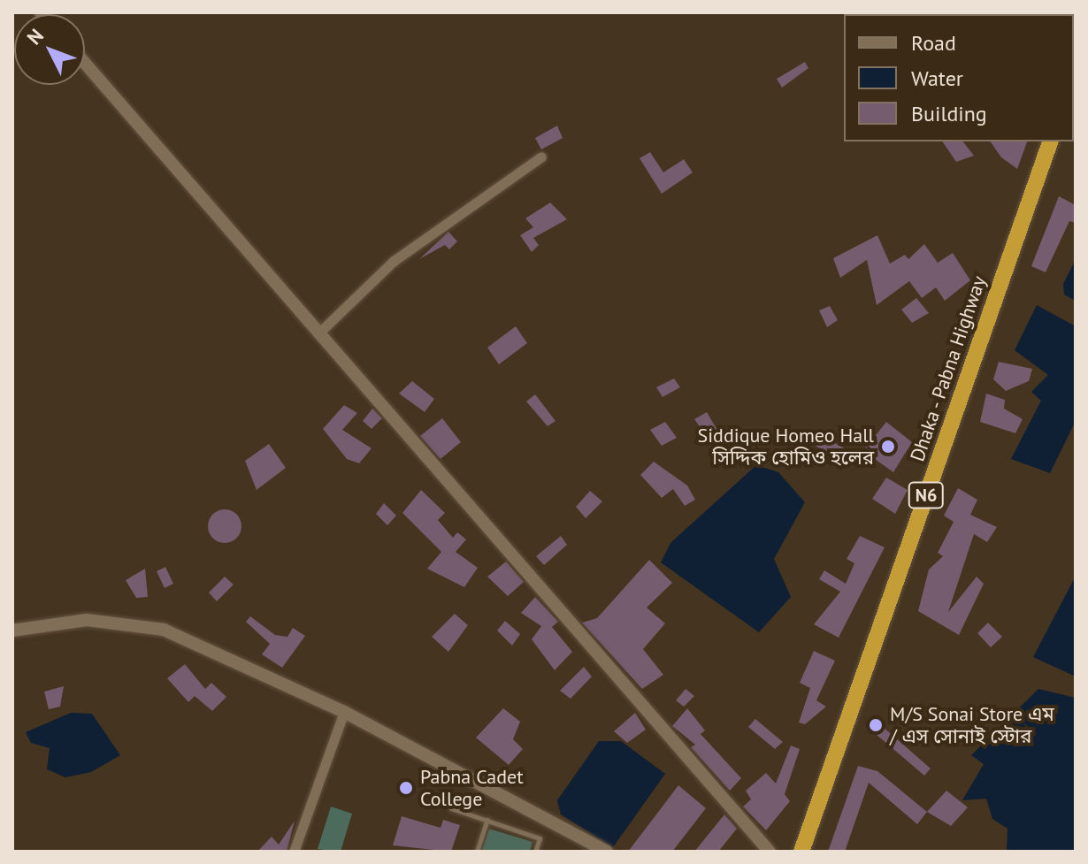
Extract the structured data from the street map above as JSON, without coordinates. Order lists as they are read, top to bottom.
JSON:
{
  "streets": {
    "highway": ["Dhaka - Pabna Highway", "N6"]
  },
  "places": ["Siddique Homeo Hall সিদ্দিক হোমিও হলের", "M/S Sonai Store এম / এস সোনাই স্টোর", "Pabna Cadet College"],
  "legend": ["Road", "Water", "Building"],
  "north": "top left"
}
